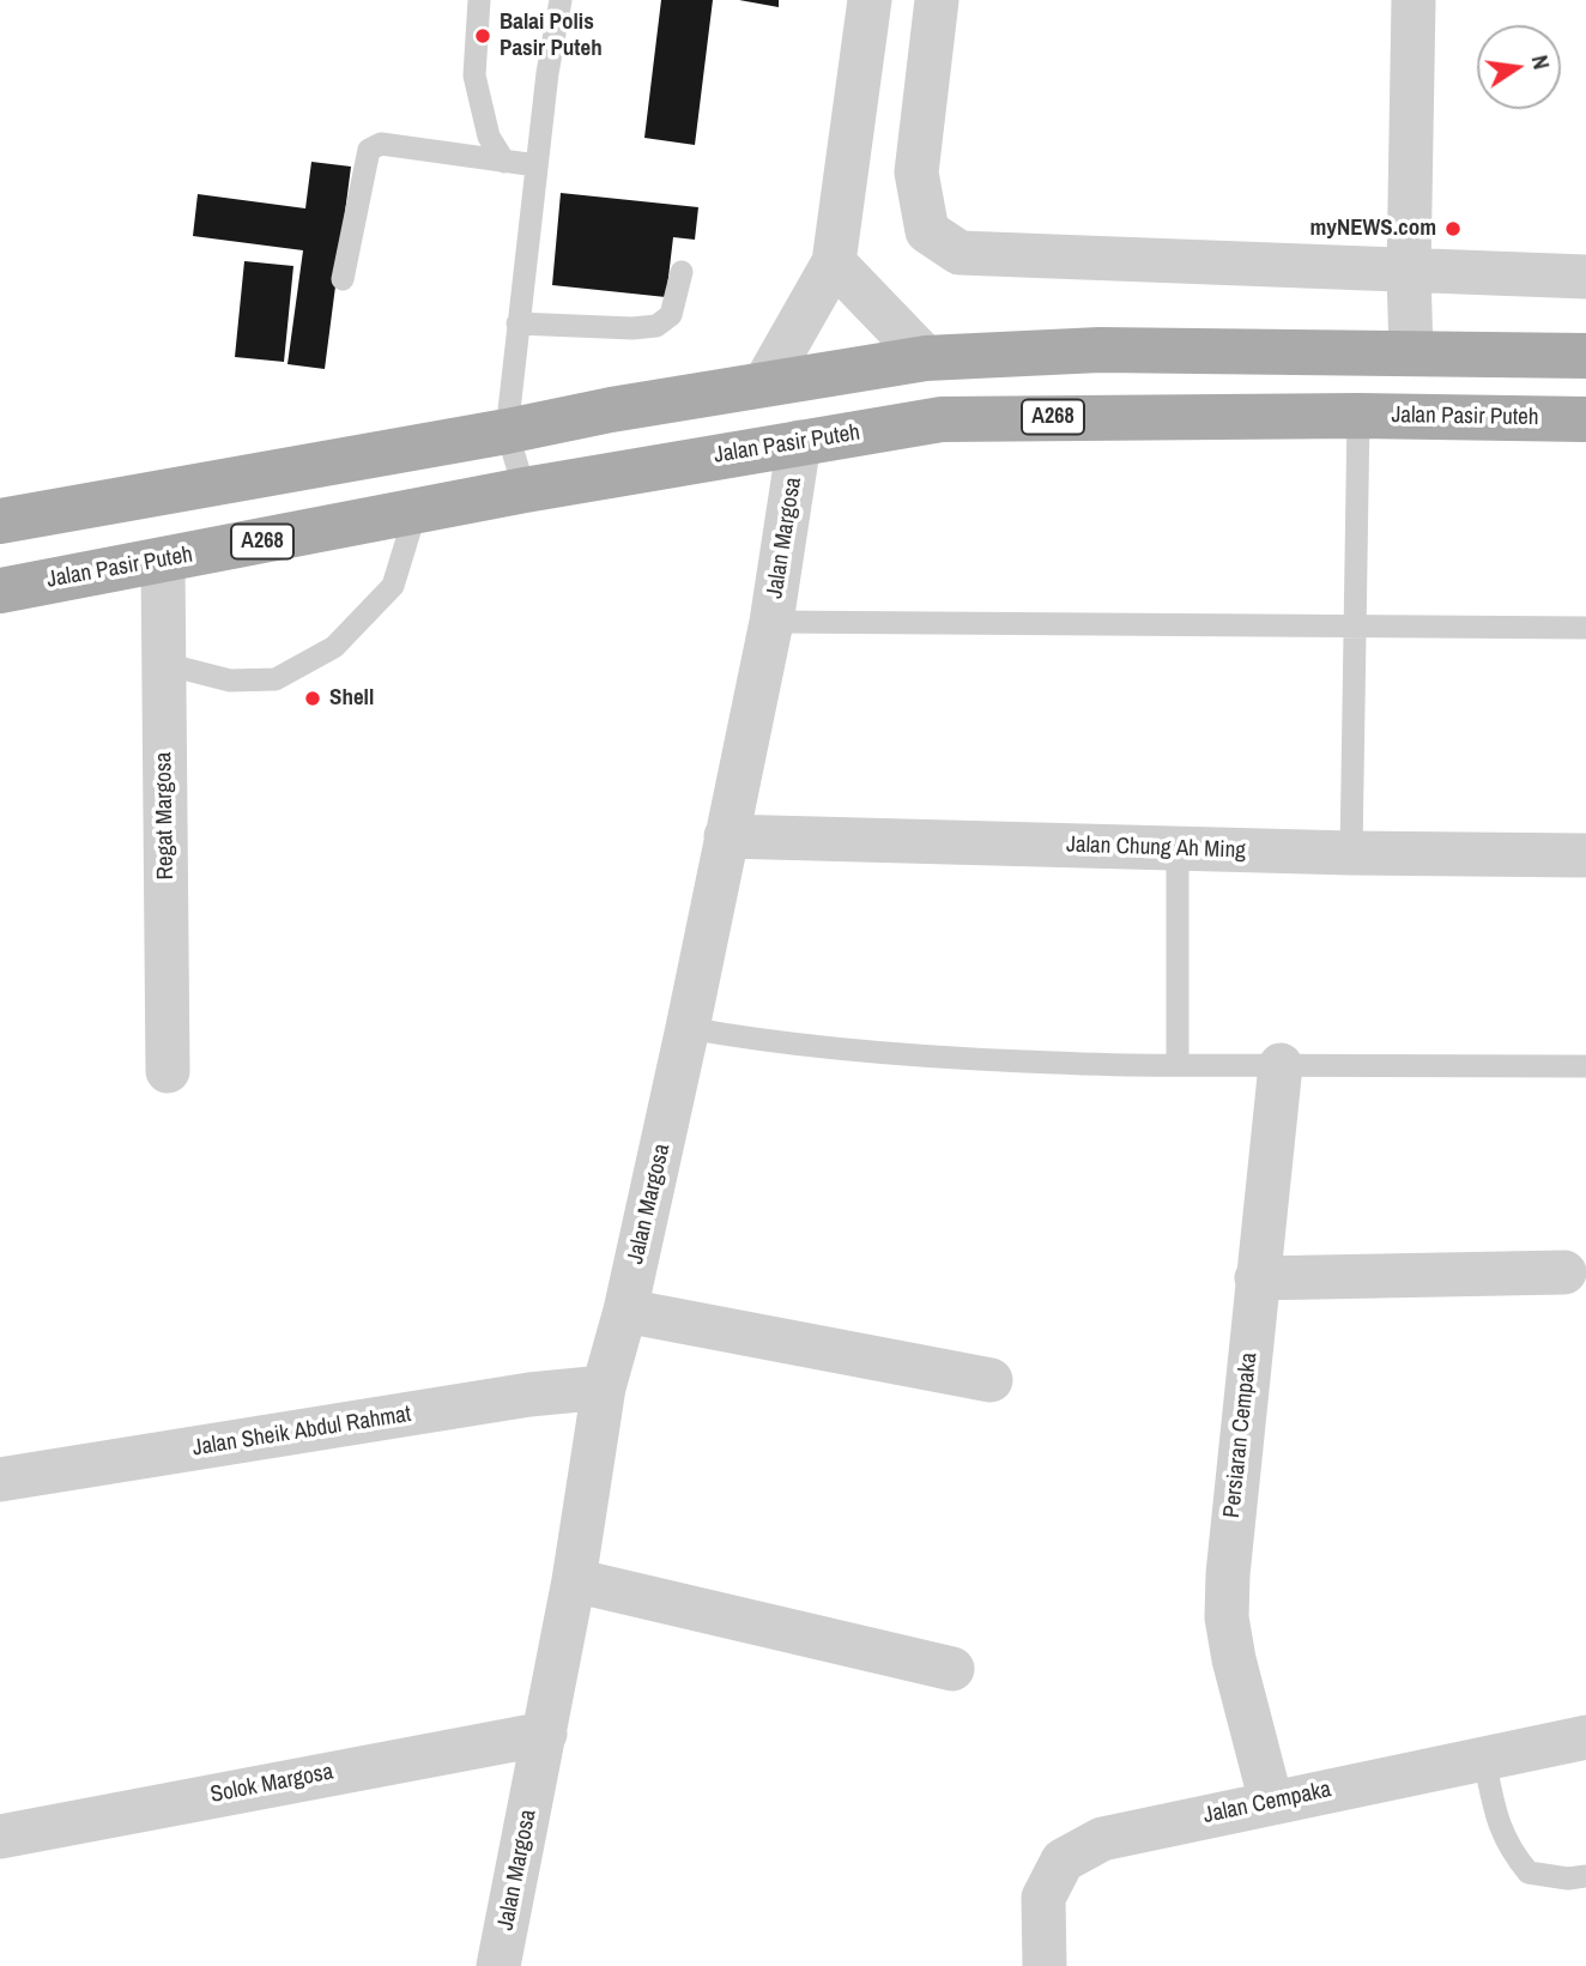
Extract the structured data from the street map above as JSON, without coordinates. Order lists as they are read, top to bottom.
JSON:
{
  "streets": {
    "main road": ["A268", "Jalan Pasir Puteh"],
    "street": [
      "Jalan Margosa",
      "Regat Margosa",
      "Jalan Chung Ah Ming",
      "Jalan Sheik Abdul Rahmat",
      "Persiaran Cempaka",
      "Solok Margosa",
      "Jalan Cempaka"
    ]
  },
  "crossings": [
    ["Jalan Pasir Puteh", "Jalan Margosa"],
    ["Jalan Pasir Puteh", "Regat Margosa"],
    ["Jalan Margosa", "Jalan Chung Ah Ming"],
    ["Jalan Margosa", "Jalan Sheik Abdul Rahmat"],
    ["Jalan Margosa", "Solok Margosa"],
    ["Persiaran Cempaka", "Jalan Cempaka"]
  ],
  "places": ["Balai Polis Pasir Puteh", "myNEWS.com", "Shell"],
  "north": "right"
}
